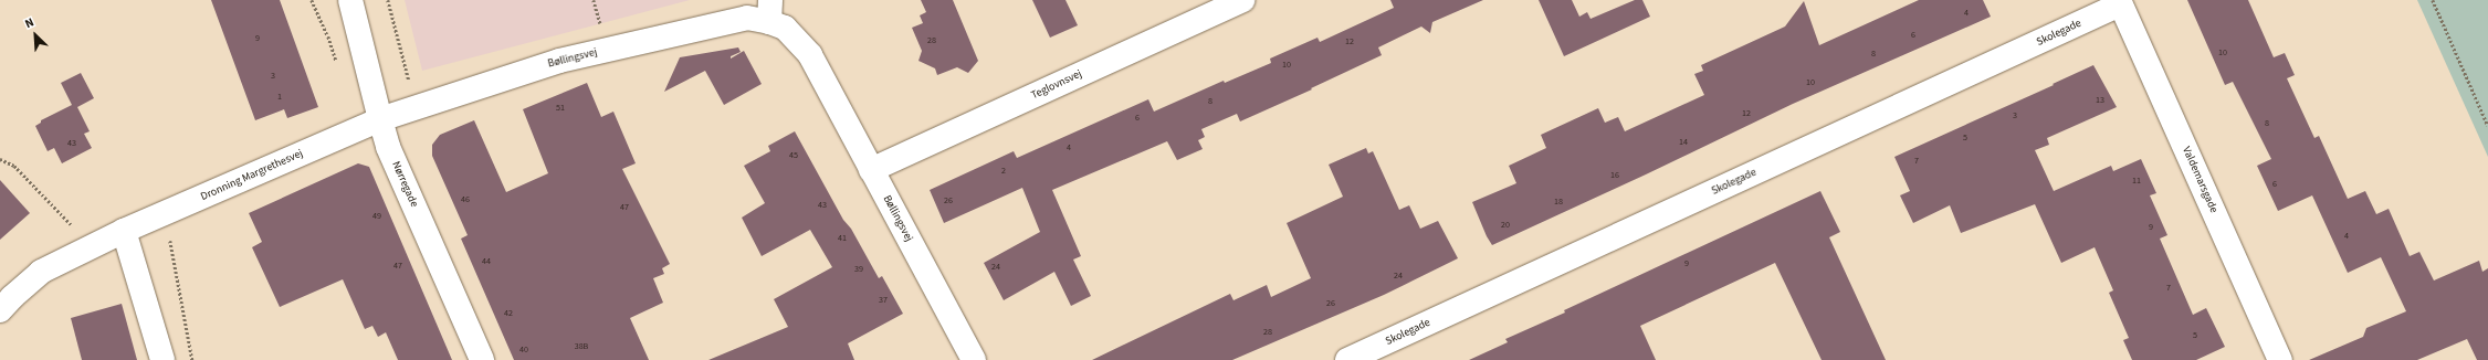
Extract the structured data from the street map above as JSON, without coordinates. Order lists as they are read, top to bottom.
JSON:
{
  "streets": {
    "street": [
      "Skolegade",
      "Bøllingsvej",
      "Teglovnsvej",
      "Dronning Margrethesvej",
      "Valdemarsgade",
      "Nørregade"
    ]
  },
  "crossings": [
    ["Skolegade", "Valdemarsgade"],
    ["Bøllingsvej", "Teglovnsvej"],
    ["Bøllingsvej", "Dronning Margrethesvej"],
    ["Bøllingsvej", "Nørregade"],
    ["Dronning Margrethesvej", "Nørregade"]
  ],
  "house_numbers": [
    "4",
    "6",
    "9",
    "28",
    "12",
    "10",
    "8",
    "10",
    "3",
    "10",
    "1",
    "13",
    "8",
    "51",
    "12",
    "3",
    "6",
    "8",
    "5",
    "14",
    "43",
    "4",
    "45",
    "7",
    "2",
    "16",
    "11",
    "6",
    "46",
    "26",
    "18",
    "43",
    "47",
    "49",
    "20",
    "9",
    "4",
    "41",
    "44",
    "9",
    "47",
    "24",
    "39",
    "24",
    "7",
    "37",
    "26",
    "42",
    "28",
    "5",
    "38B",
    "40"
  ],
  "north": "top left"
}
